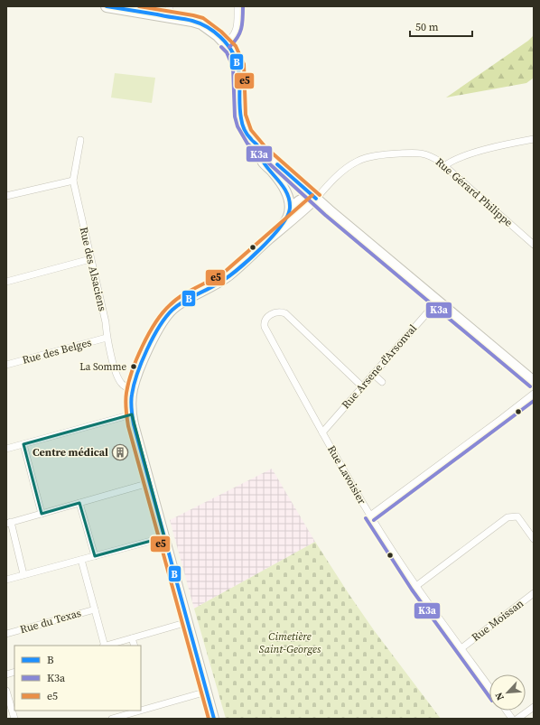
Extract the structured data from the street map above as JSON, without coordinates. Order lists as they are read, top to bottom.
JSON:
{
  "streets": {
    "street": [
      "Rue Gérard Philippe",
      "Rue des Alsaciens",
      "Rue des Belges",
      "Rue Arsene d'Arsonval",
      "Rue Lavoisier",
      "Rue Moissan",
      "Rue du Texas"
    ]
  },
  "crossings": [
    ["Rue des Alsaciens", "Rue des Belges"],
    ["Rue Arsene d'Arsonval", "Rue Lavoisier"],
    ["Rue Lavoisier", "Rue Moissan"]
  ],
  "parks": ["Cimetière Saint-Georges"],
  "places": {
    "other": ["La Somme"],
    "building": ["Centre médical"]
  },
  "lines": ["transit line B", "transit line K3a", "transit line e5"],
  "legend": ["B", "K3a", "e5"],
  "scale_bar": "50 m",
  "north": "bottom left"
}
